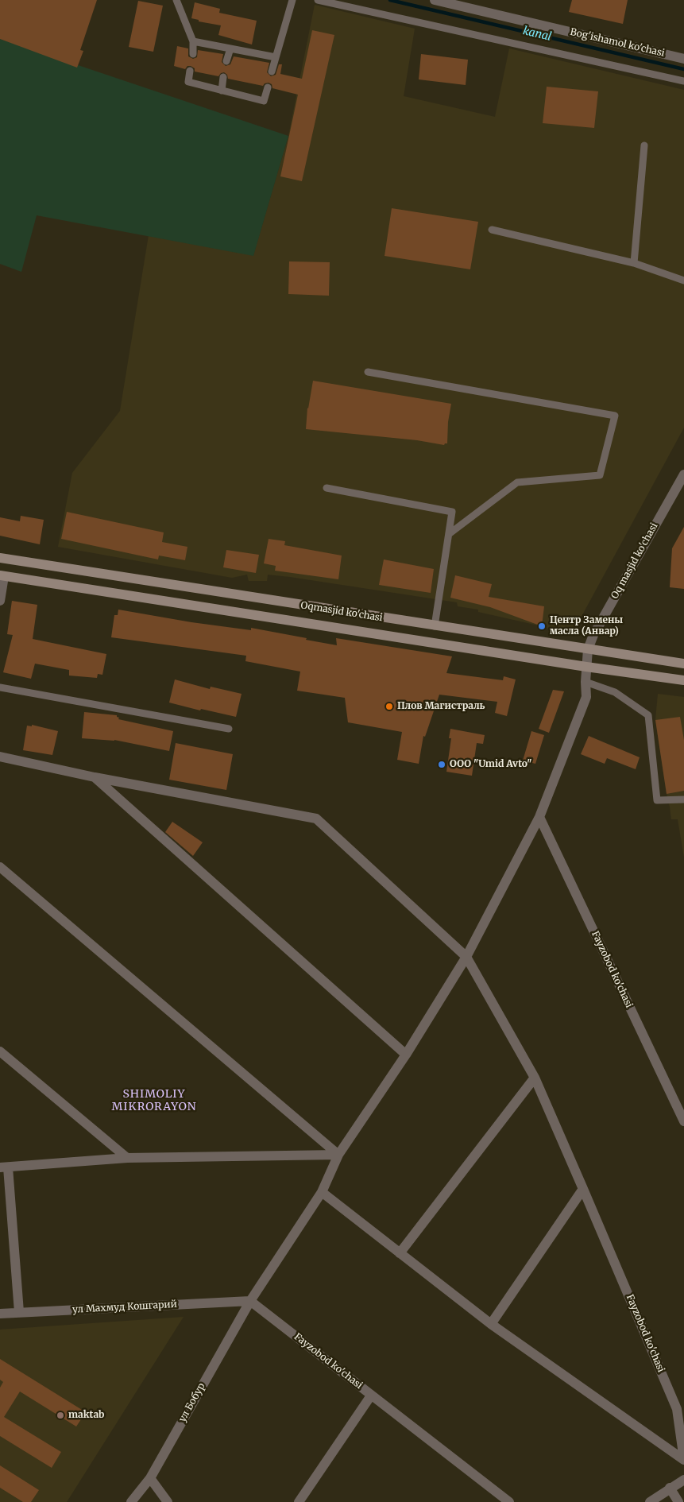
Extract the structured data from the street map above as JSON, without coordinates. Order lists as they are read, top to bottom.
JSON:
{
  "streets": {
    "main road": ["Oqmasjid ko'chasi"],
    "street": [
      "Bog'ishamol ko'chasi",
      "Oq masjid ko'chasi",
      "Fayzobod ko'chasi",
      "ул Махмуд Кошгарий",
      "ул Бобур"
    ]
  },
  "crossings": [
    ["Oq masjid ko'chasi", "Oqmasjid ko'chasi"],
    ["Fayzobod ko'chasi", "ул Махмуд Кошгарий"],
    ["Fayzobod ko'chasi", "ул Бобур"],
    ["ул Махмуд Кошгарий", "ул Бобур"]
  ],
  "districts": ["SHIMOLIY MIKRORAYON"],
  "water": ["kanal"],
  "places": [
    "Центр Замены масла (Анвар)",
    "Плов Магистраль",
    "ООО \"Umid Avto\"",
    "maktab"
  ]
}
